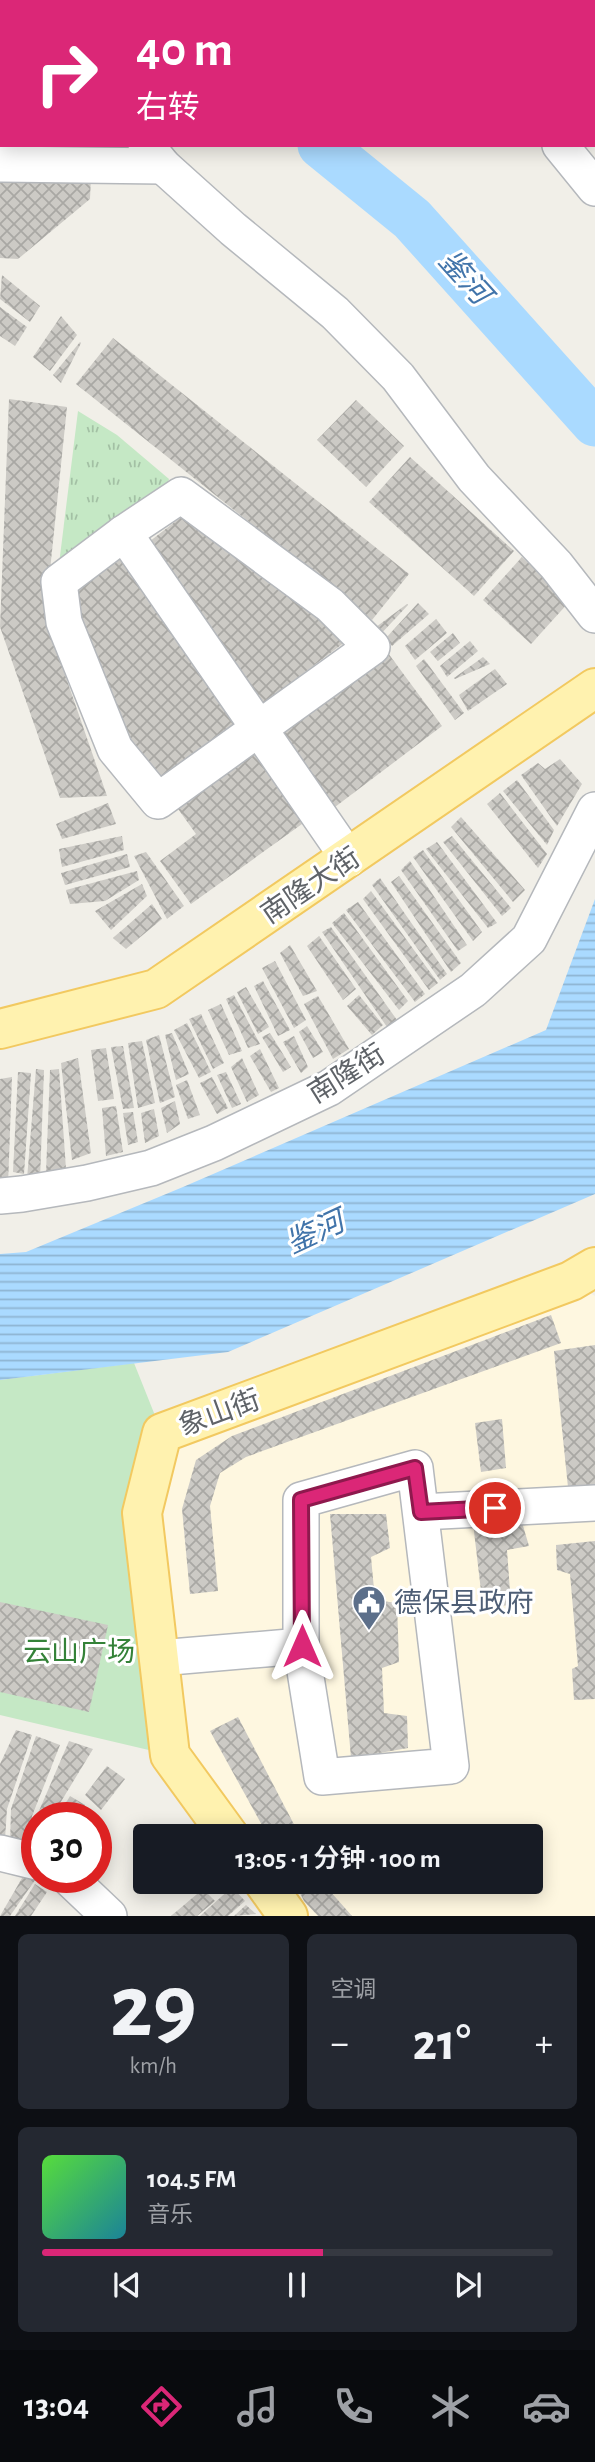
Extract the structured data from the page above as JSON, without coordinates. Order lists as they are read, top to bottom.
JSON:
{
  "streets": {
    "main road": ["南隆大街", "象山街"],
    "street": ["南隆街"]
  },
  "water": ["鉴河"],
  "parks": ["云山广场"],
  "places": {
    "public building": ["德保县政府"]
  },
  "page": {
    "turn": ["40 m", "右转"],
    "limit": "30",
    "trip": "13:05 · 1 分钟 · 100 m",
    "tile": [
      ["29", "km/h"],
      "空调"
    ],
    "heat": ["−", "21°", "+"],
    "song": ["104.5 FM", "音乐"],
    "tabs": "13:04"
  }
}
